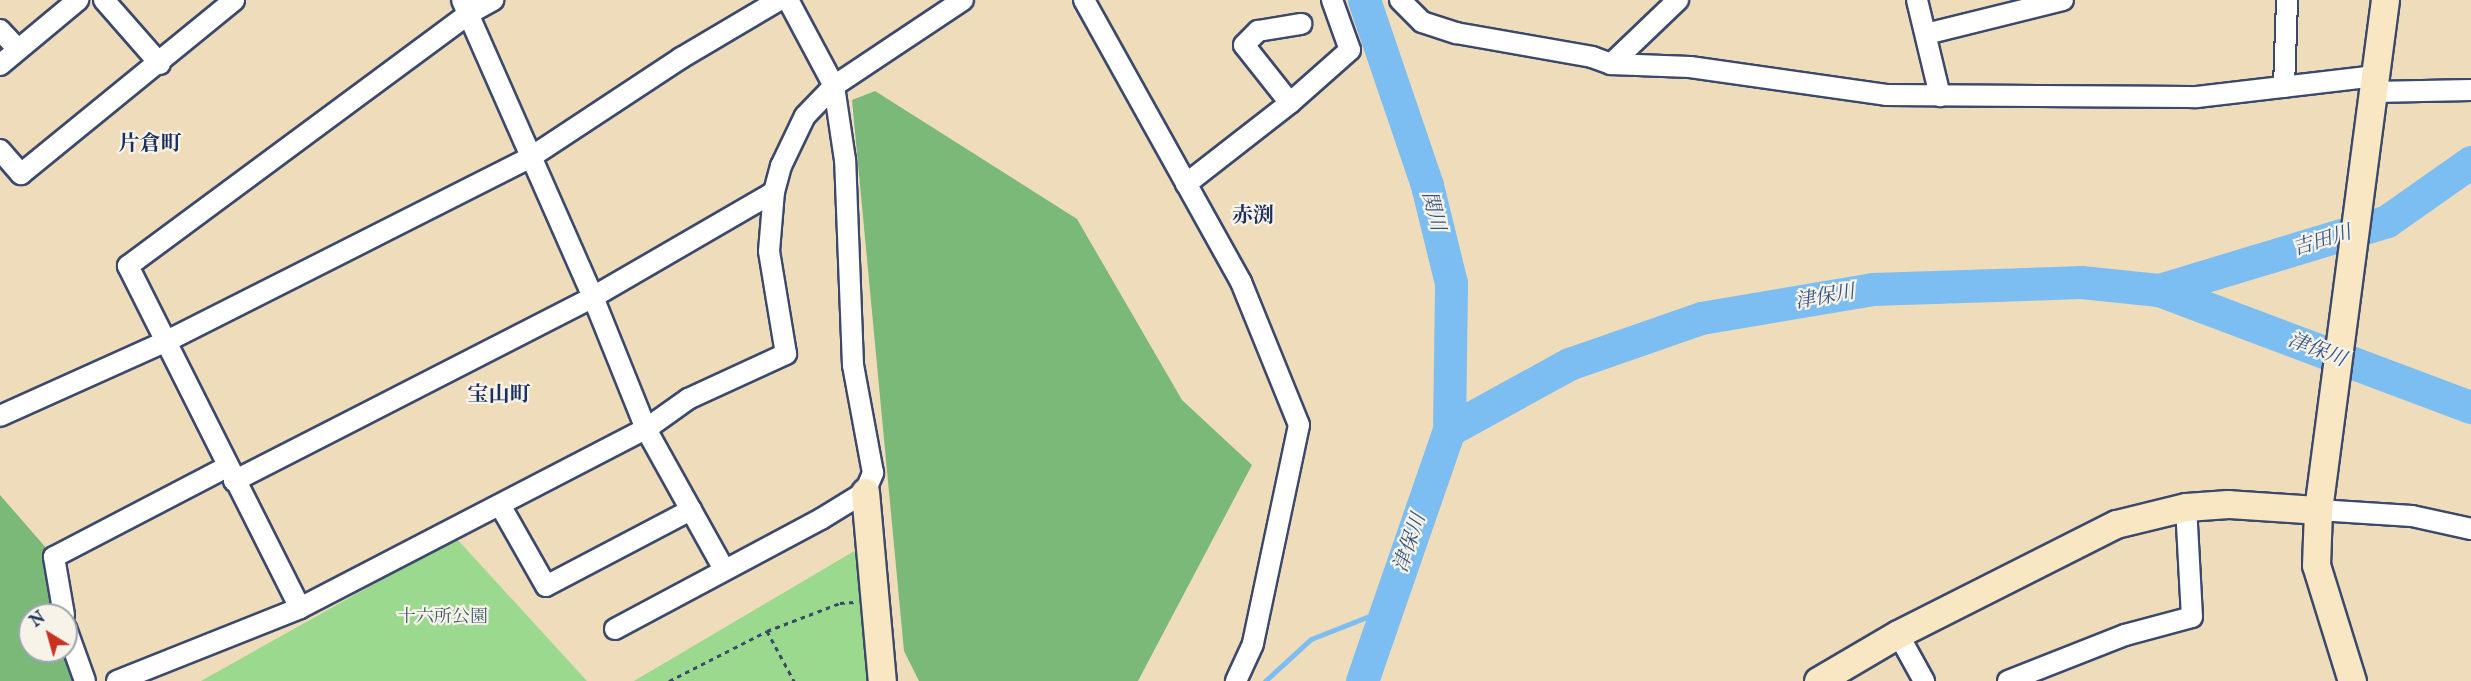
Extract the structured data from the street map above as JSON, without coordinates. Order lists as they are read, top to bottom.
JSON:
{
  "districts": ["片倉町", "赤渕", "宝山町"],
  "water": ["関川", "吉田川", "津保川"],
  "parks": ["十六所公園"],
  "north": "top left"
}
